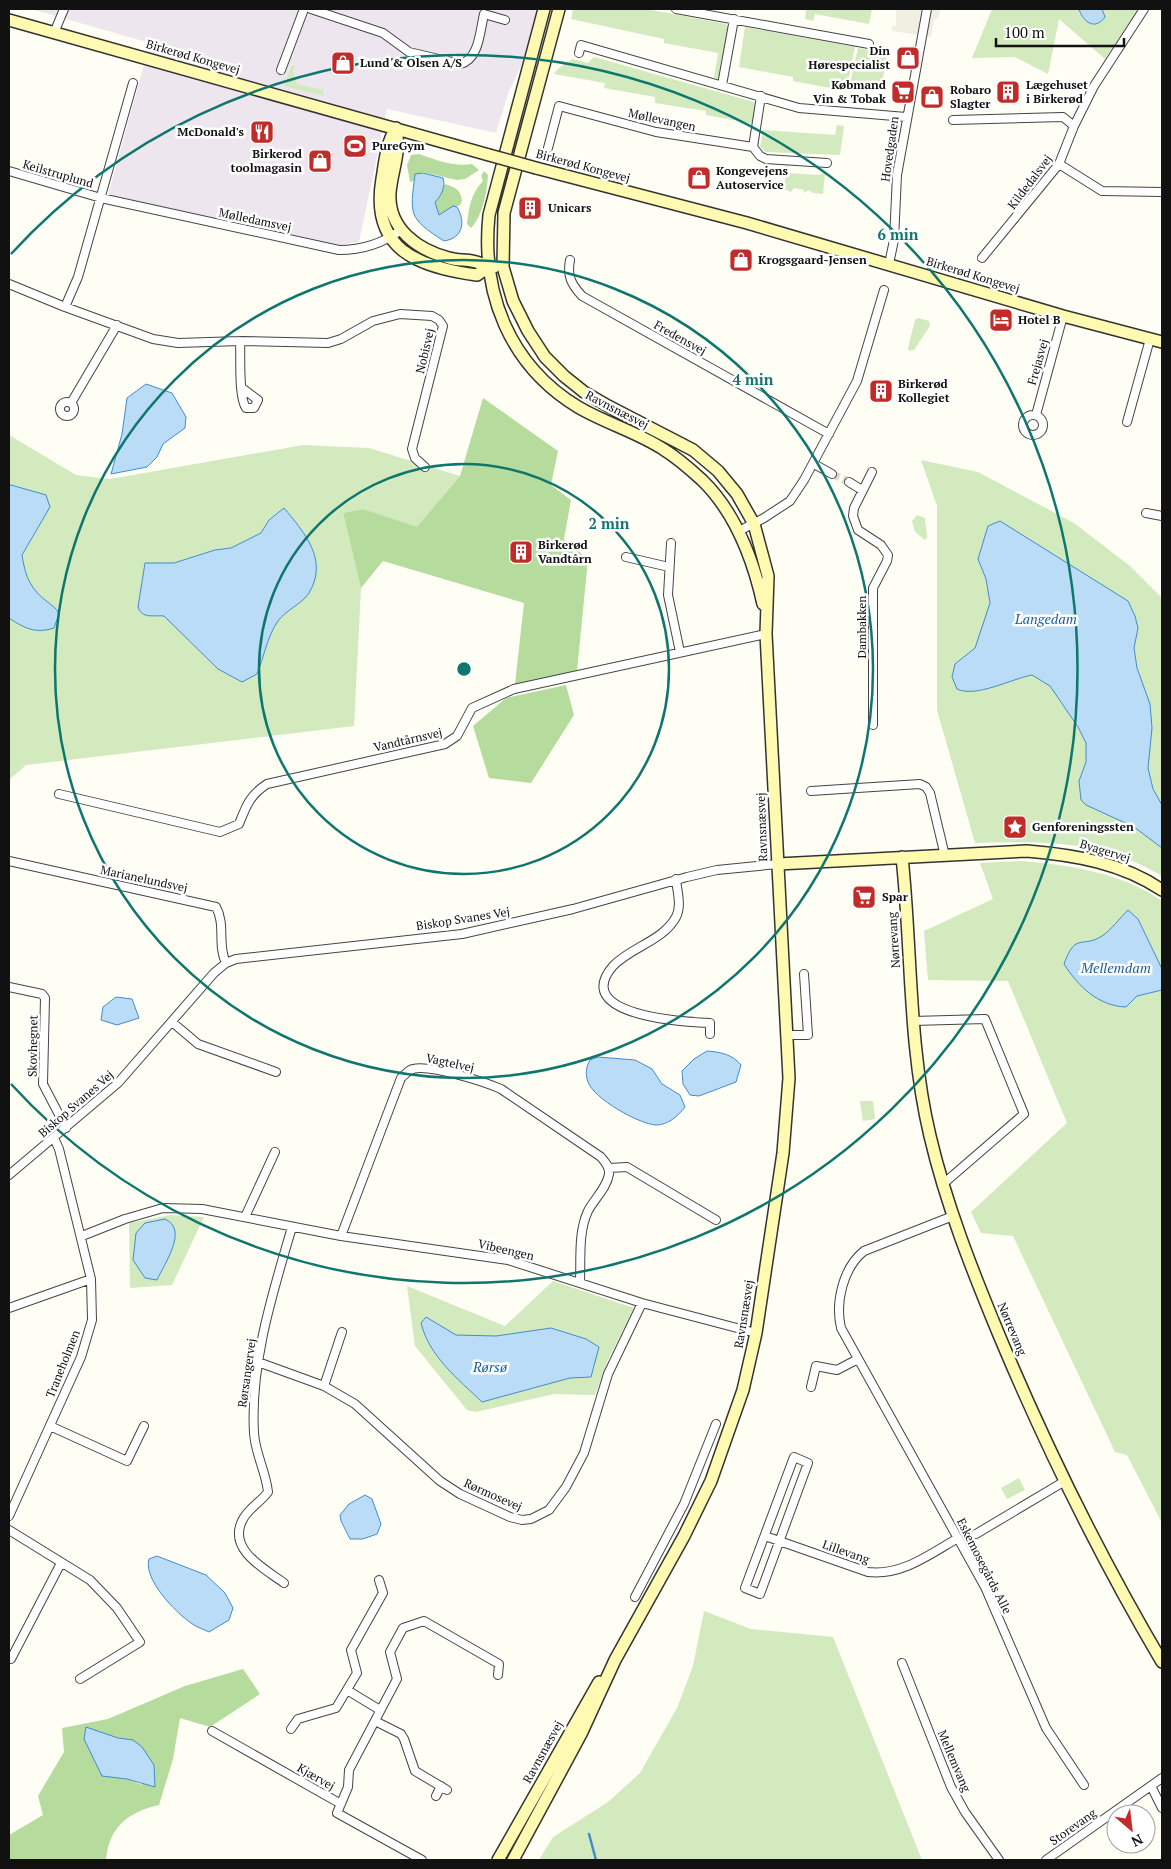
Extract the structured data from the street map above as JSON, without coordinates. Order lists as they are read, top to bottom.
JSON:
{
  "streets": {
    "main road": [
      "Birkerød Kongevej",
      "Ravnsnæsvej",
      "Byagervej",
      "Nørrevang"
    ],
    "street": [
      "Møllevangen",
      "Hovedgaden",
      "Keilstruplund",
      "Kildedalsvej",
      "Mølledamsvej",
      "Fredensvej",
      "Nobisvej",
      "Frejasvej",
      "Dambakken",
      "Vandtårnsvej",
      "Marianelundsvej",
      "Biskop Svanes Vej",
      "Skovhegnet",
      "Vagtelvej",
      "Vibeengen",
      "Traneholmen",
      "Rørsangervej",
      "Rørmosevej",
      "Lillevang",
      "Eskemosegårds Alle",
      "Mellemvang",
      "Kjærvej",
      "Storevang"
    ]
  },
  "crossings": [
    ["Birkerød Kongevej", "Hovedgaden"],
    ["Birkerød Kongevej", "Frejasvej"],
    ["Keilstruplund", "Mølledamsvej"],
    ["Ravnsnæsvej", "Vandtårnsvej"],
    ["Ravnsnæsvej", "Byagervej"],
    ["Ravnsnæsvej", "Biskop Svanes Vej"],
    ["Ravnsnæsvej", "Vibeengen"],
    ["Byagervej", "Biskop Svanes Vej"],
    ["Byagervej", "Nørrevang"],
    ["Marianelundsvej", "Biskop Svanes Vej"],
    ["Biskop Svanes Vej", "Skovhegnet"],
    ["Biskop Svanes Vej", "Traneholmen"],
    ["Nørrevang", "Eskemosegårds Alle"],
    ["Vagtelvej", "Vibeengen"],
    ["Vibeengen", "Traneholmen"],
    ["Vibeengen", "Rørsangervej"],
    ["Vibeengen", "Rørmosevej"],
    ["Rørsangervej", "Rørmosevej"],
    ["Lillevang", "Eskemosegårds Alle"]
  ],
  "water": ["Langedam", "Mellemdam", "Rørsø"],
  "places": {
    "shop": [
      "Din Hørespecialist",
      "Lund & Olsen A/S",
      "Robaro Slagter",
      "Birkerod toolmagasin",
      "Kongevejens Autoservice",
      "Krogsgaard-Jensen"
    ],
    "supermarket": ["Købmand Vin & Tobak", "Spar"],
    "building": [
      "Lægehuset i Birkerød",
      "Unicars",
      "Birkerød Kollegiet",
      "Birkerød Vandtårn"
    ],
    "restaurant": ["McDonald's"],
    "sports": ["PureGym"],
    "hotel": ["Hotel B"],
    "place": ["Genforeningssten"]
  },
  "scale_bar": "100 m",
  "north": "bottom right",
  "rings": ["6 min", "4 min", "2 min"]
}
